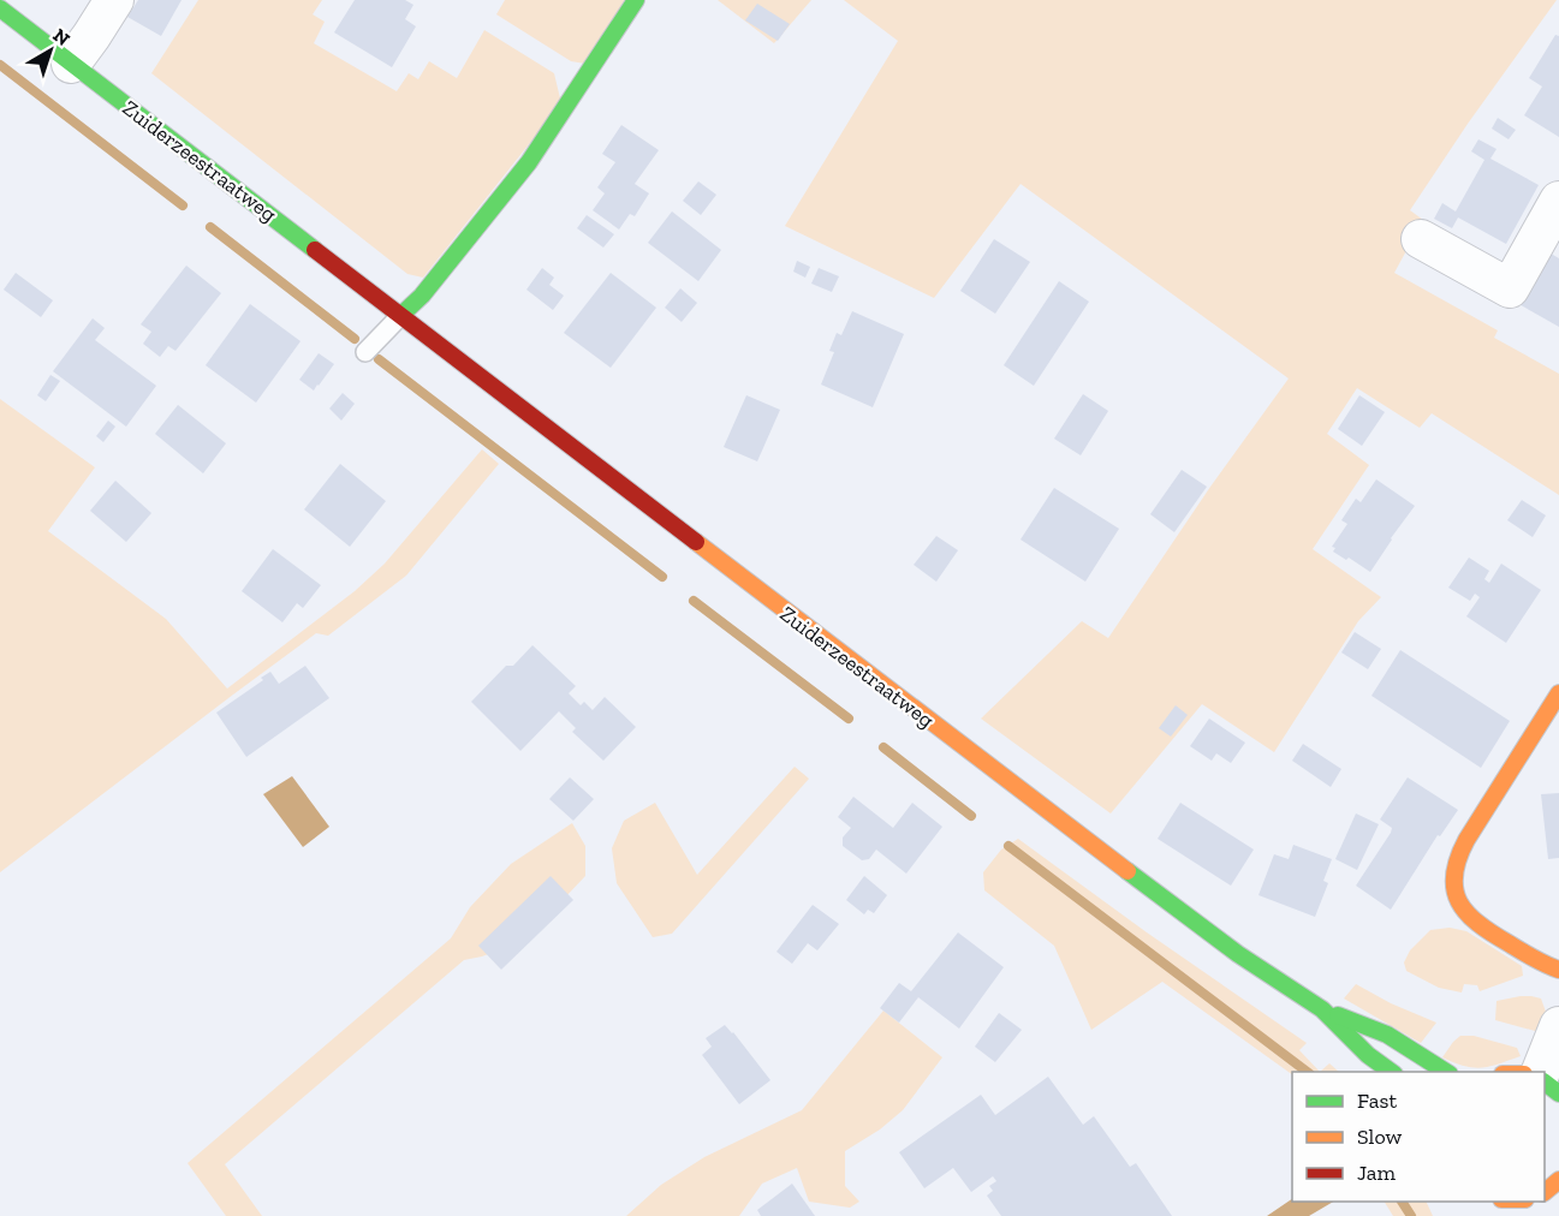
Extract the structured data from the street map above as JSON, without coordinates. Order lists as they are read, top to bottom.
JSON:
{
  "streets": {
    "main road": ["Zuiderzeestraatweg"]
  },
  "legend": ["Fast", "Slow", "Jam"],
  "north": "top right"
}
